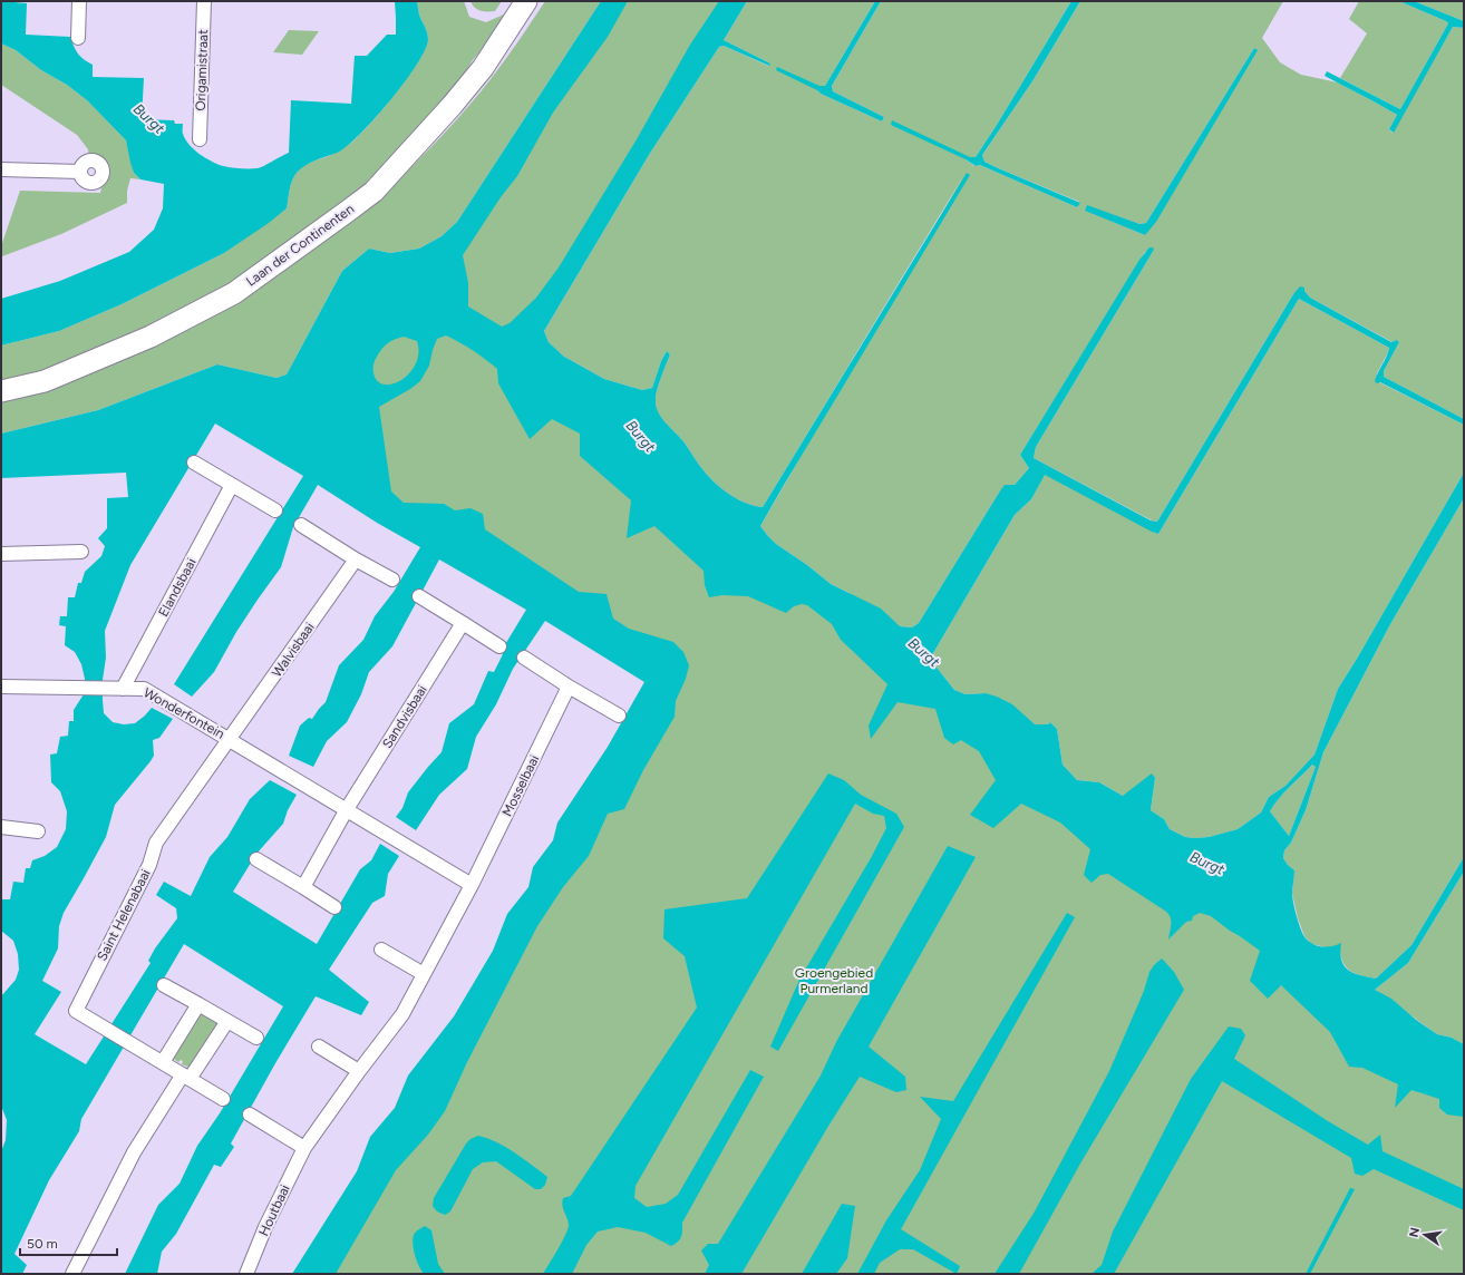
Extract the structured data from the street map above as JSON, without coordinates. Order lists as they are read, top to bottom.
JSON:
{
  "streets": {
    "main road": ["Laan der Continenten"],
    "street": [
      "Origamistraat",
      "Elandsbaai",
      "Walvisbaai",
      "Wonderfontein",
      "Sandvisbaai",
      "Mosselbaai",
      "Saint Helenabaai",
      "Houtbaai"
    ]
  },
  "crossings": [
    ["Elandsbaai", "Wonderfontein"],
    ["Walvisbaai", "Wonderfontein"],
    ["Walvisbaai", "Saint Helenabaai"],
    ["Wonderfontein", "Sandvisbaai"],
    ["Wonderfontein", "Mosselbaai"],
    ["Wonderfontein", "Saint Helenabaai"],
    ["Wonderfontein", "Houtbaai"],
    ["Mosselbaai", "Houtbaai"]
  ],
  "water": ["Burgt"],
  "parks": ["Groengebied Purmerland"],
  "scale_bar": "50 m",
  "north": "left"
}
